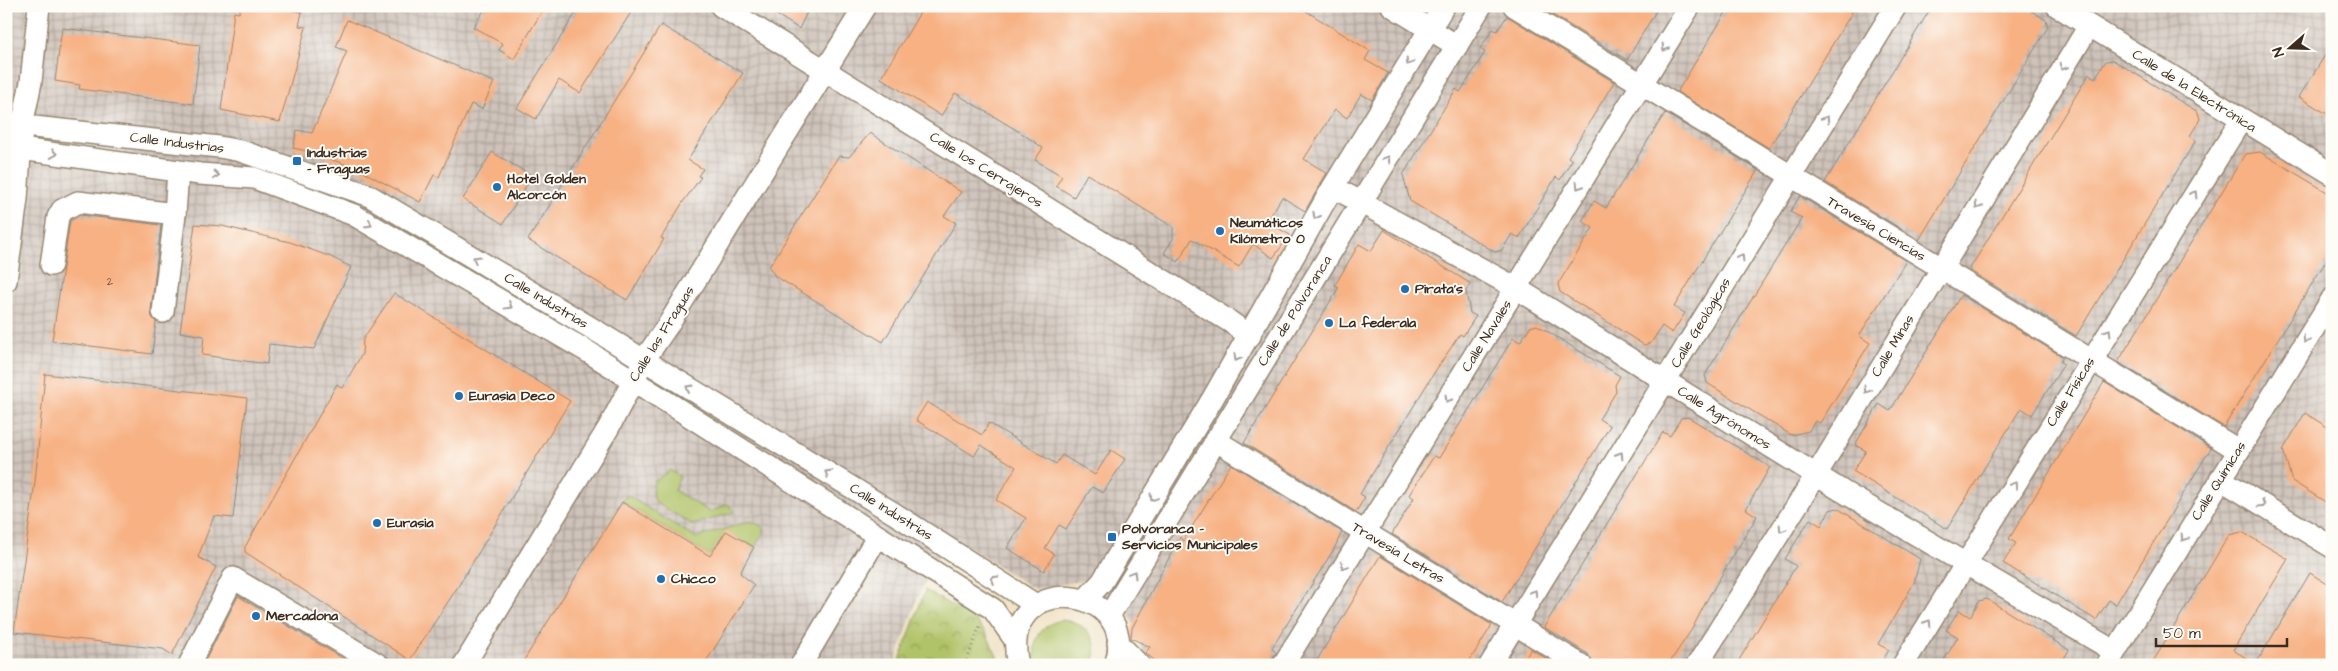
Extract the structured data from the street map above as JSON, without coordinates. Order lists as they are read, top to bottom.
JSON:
{
  "streets": {
    "street": [
      "Calle de la Electrónica",
      "Calle Industrias",
      "Calle los Cerrajeros",
      "Travesía Ciencias",
      "Calle de Polvoranca",
      "Calle Geológicas",
      "Calle las Fraguas",
      "Calle Navales",
      "Calle Minas",
      "Calle Físicas",
      "Calle Agrónomos",
      "Calle Químicas",
      "Travesía Letras"
    ]
  },
  "crossings": [
    ["Calle de la Electrónica", "Calle Minas"],
    ["Calle de la Electrónica", "Calle Físicas"],
    ["Calle Industrias", "Calle las Fraguas"],
    ["Calle los Cerrajeros", "Calle de Polvoranca"],
    ["Calle los Cerrajeros", "Calle las Fraguas"],
    ["Travesía Ciencias", "Calle Geológicas"],
    ["Travesía Ciencias", "Calle Navales"],
    ["Travesía Ciencias", "Calle Minas"],
    ["Travesía Ciencias", "Calle Físicas"],
    ["Travesía Ciencias", "Calle Químicas"],
    ["Calle de Polvoranca", "Calle Agrónomos"],
    ["Calle de Polvoranca", "Travesía Letras"],
    ["Calle Geológicas", "Calle Agrónomos"],
    ["Calle Geológicas", "Travesía Letras"],
    ["Calle Navales", "Calle Agrónomos"],
    ["Calle Navales", "Travesía Letras"],
    ["Calle Minas", "Calle Agrónomos"],
    ["Calle Físicas", "Calle Agrónomos"],
    ["Calle Agrónomos", "Calle Químicas"]
  ],
  "one_way": [
    "Calle Geológicas",
    "Calle Navales",
    "Calle Minas",
    "Calle Físicas",
    "Calle Químicas"
  ],
  "places": {
    "transit": ["Industrias - Fraguas", "Polvoranca - Servicios Municipales"],
    "other": [
      "Hotel Golden Alcorcón",
      "Neumáticos Kilómetro 0",
      "Pirata's",
      "La federala",
      "Eurasia Deco",
      "Eurasia",
      "Chicco",
      "Mercadona"
    ]
  },
  "house_numbers": ["2"],
  "scale_bar": "50 m",
  "north": "left"
}
